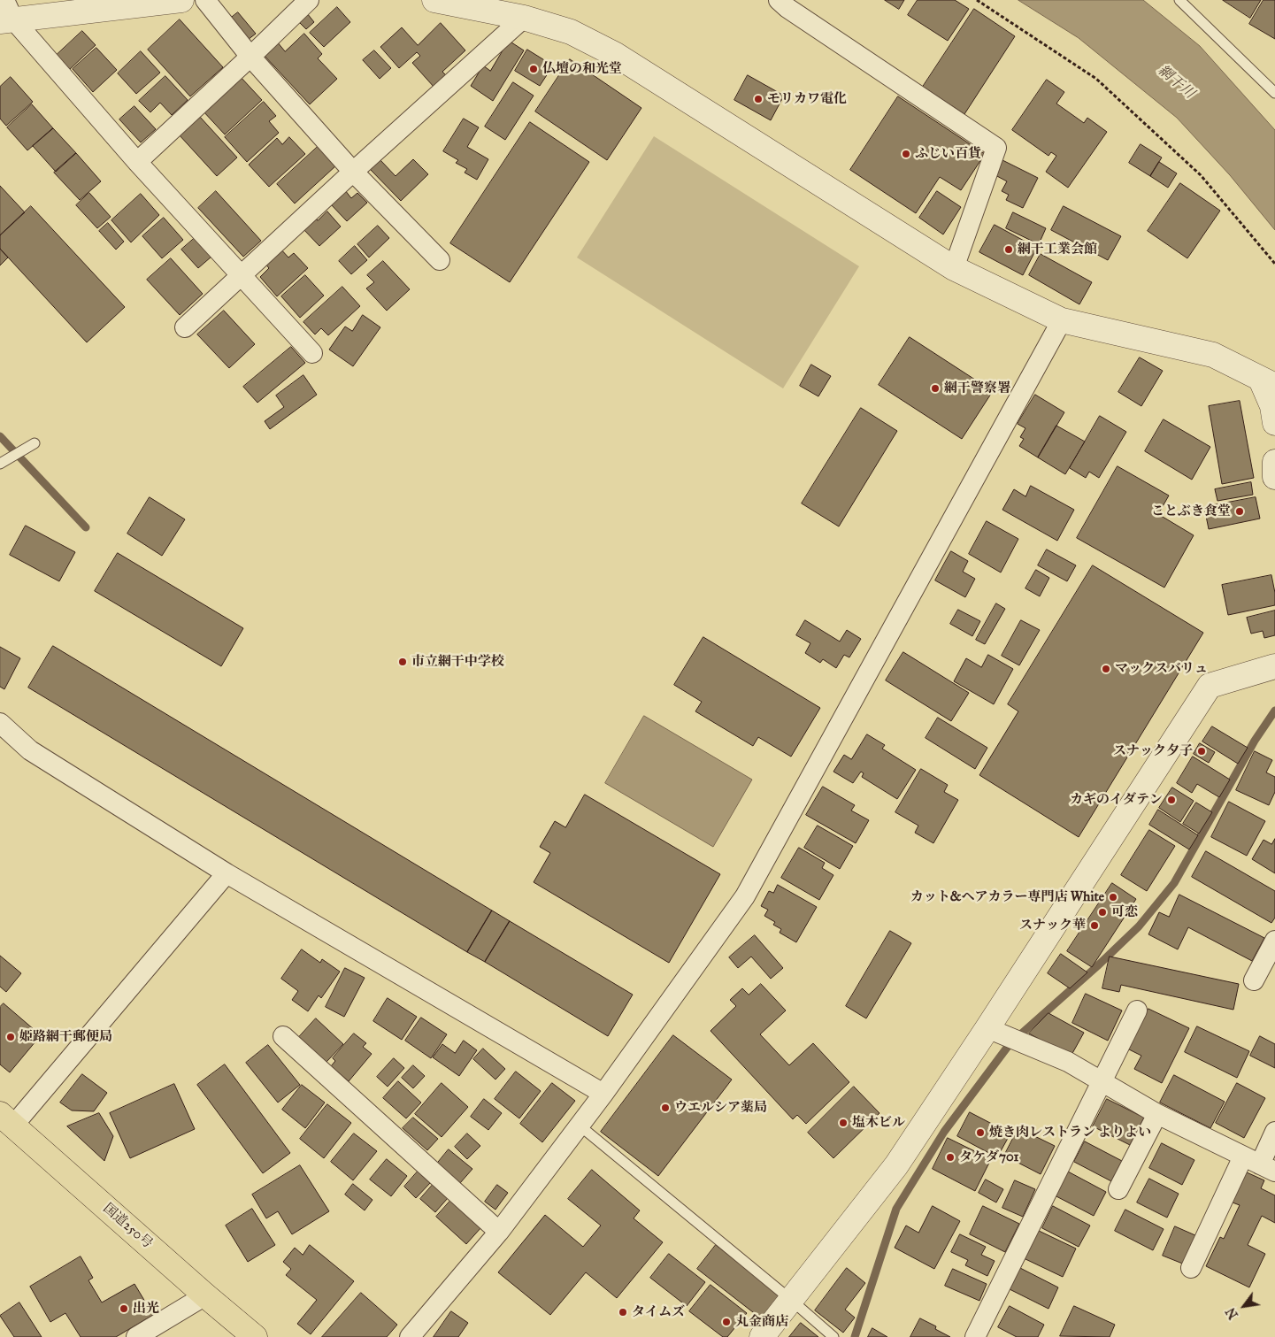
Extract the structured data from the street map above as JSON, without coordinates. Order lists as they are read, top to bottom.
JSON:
{
  "streets": {
    "highway": ["国道250号"]
  },
  "water": ["網干川"],
  "places": [
    "仏壇の和光堂",
    "モリカワ電化",
    "ふじい百貨",
    "網干工業会館",
    "網干警察署",
    "ことぶき食堂",
    "市立網干中学校",
    "マックスバリュ",
    "スナック夕子",
    "カギのイダテン",
    "カット&ヘアカラー専門店 White",
    "可恋",
    "スナック華",
    "姫路網干郵便局",
    "ウエルシア薬局",
    "塩木ビル",
    "焼き肉レストラン よりよい",
    "タケダ701",
    "出光",
    "タイムズ",
    "丸金商店"
  ],
  "north": "bottom left"
}
